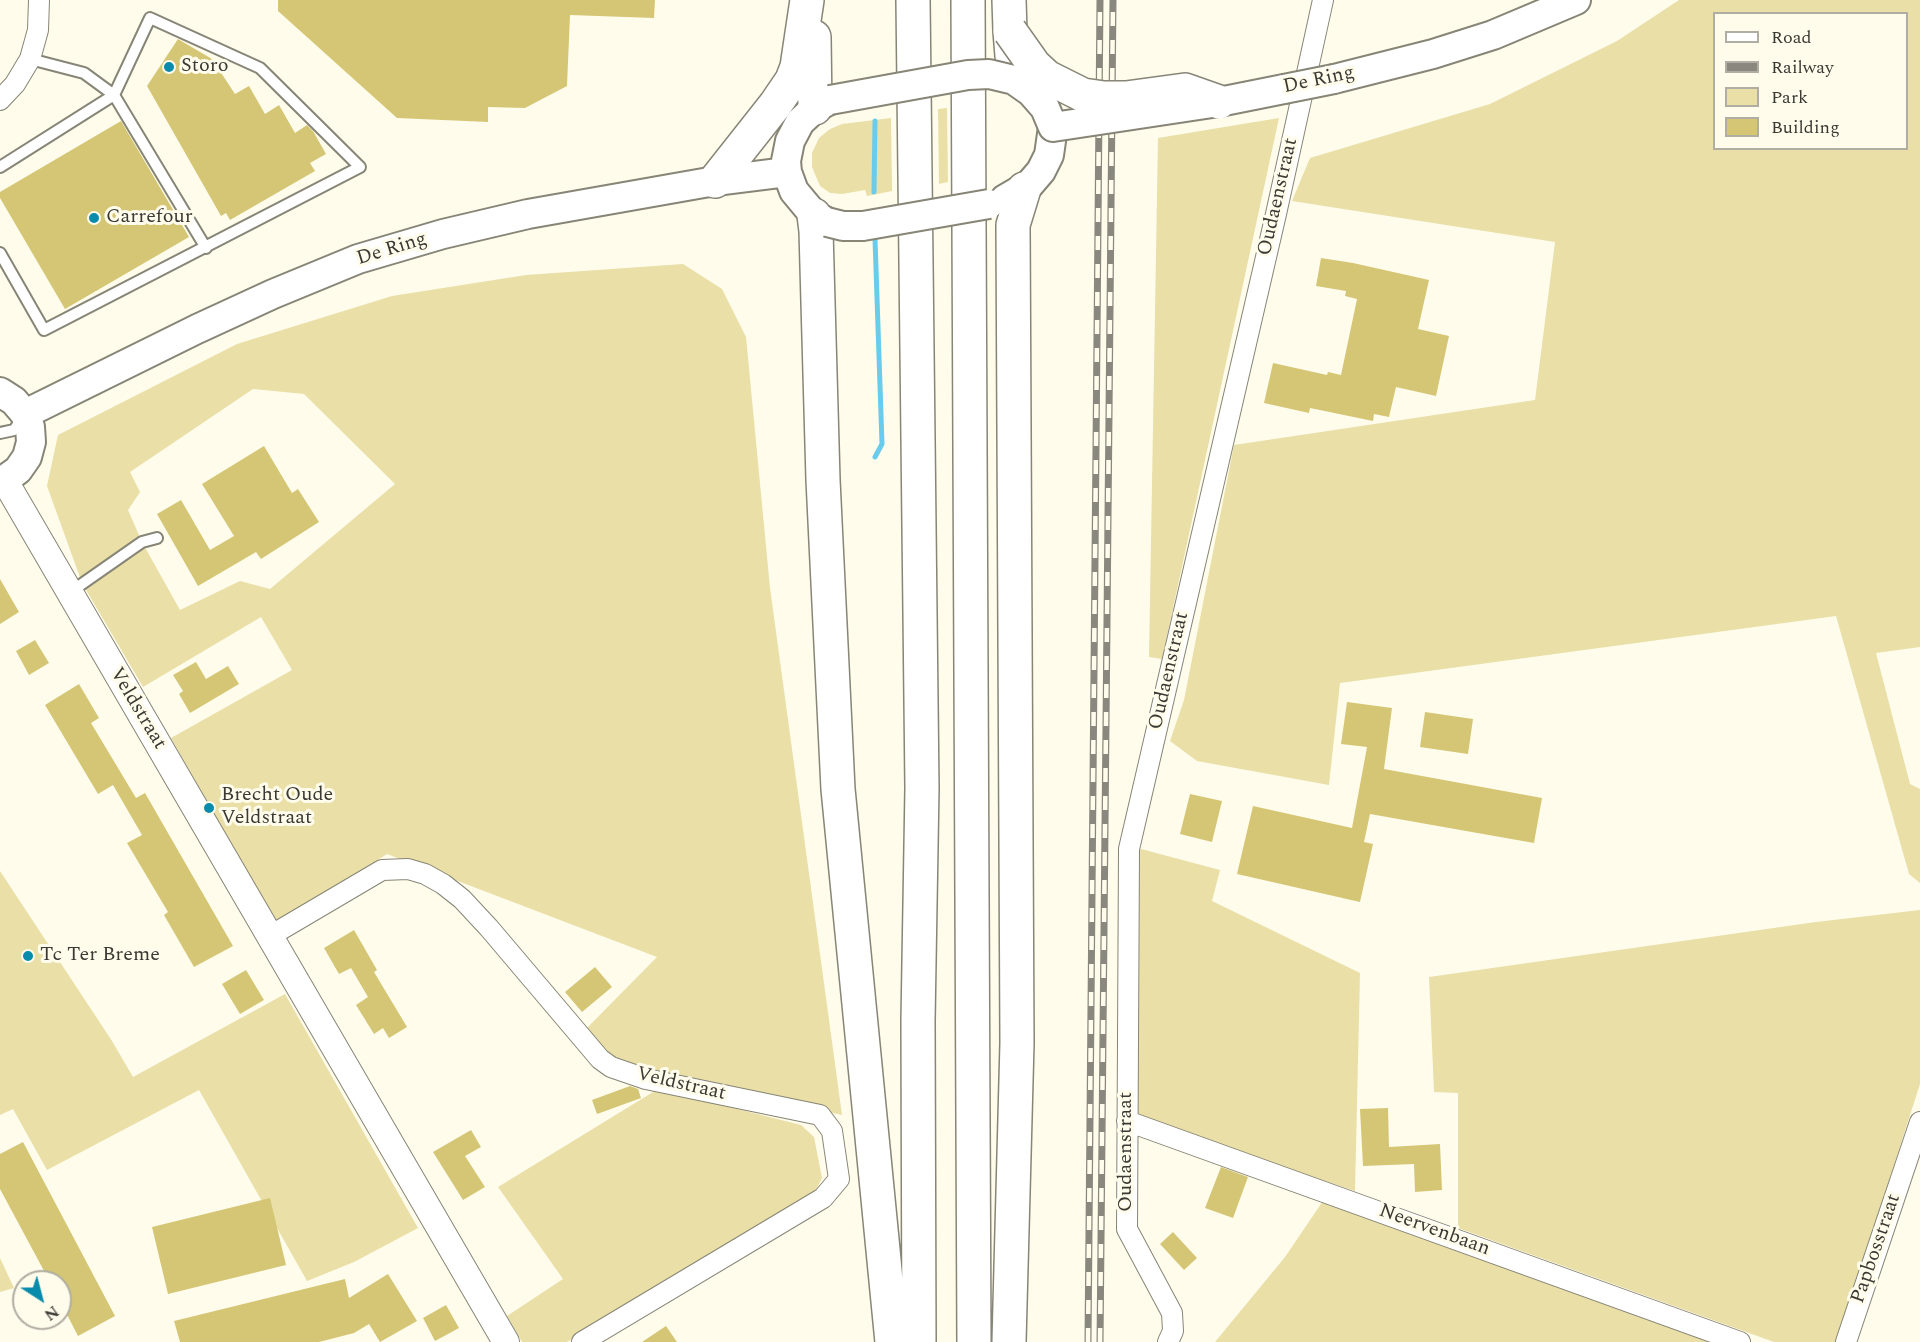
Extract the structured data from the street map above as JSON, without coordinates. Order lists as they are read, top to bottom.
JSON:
{
  "streets": {
    "main road": ["De Ring"],
    "street": [
      "Oudaenstraat",
      "Veldstraat",
      "Neervenbaan",
      "Papbosstraat"
    ]
  },
  "crossings": [
    ["Oudaenstraat", "Neervenbaan"]
  ],
  "places": [
    "Storo",
    "Carrefour",
    "Brecht Oude Veldstraat",
    "Tc Ter Breme"
  ],
  "legend": [
    "Road",
    "Railway",
    "Park",
    "Building"
  ],
  "north": "bottom right"
}
